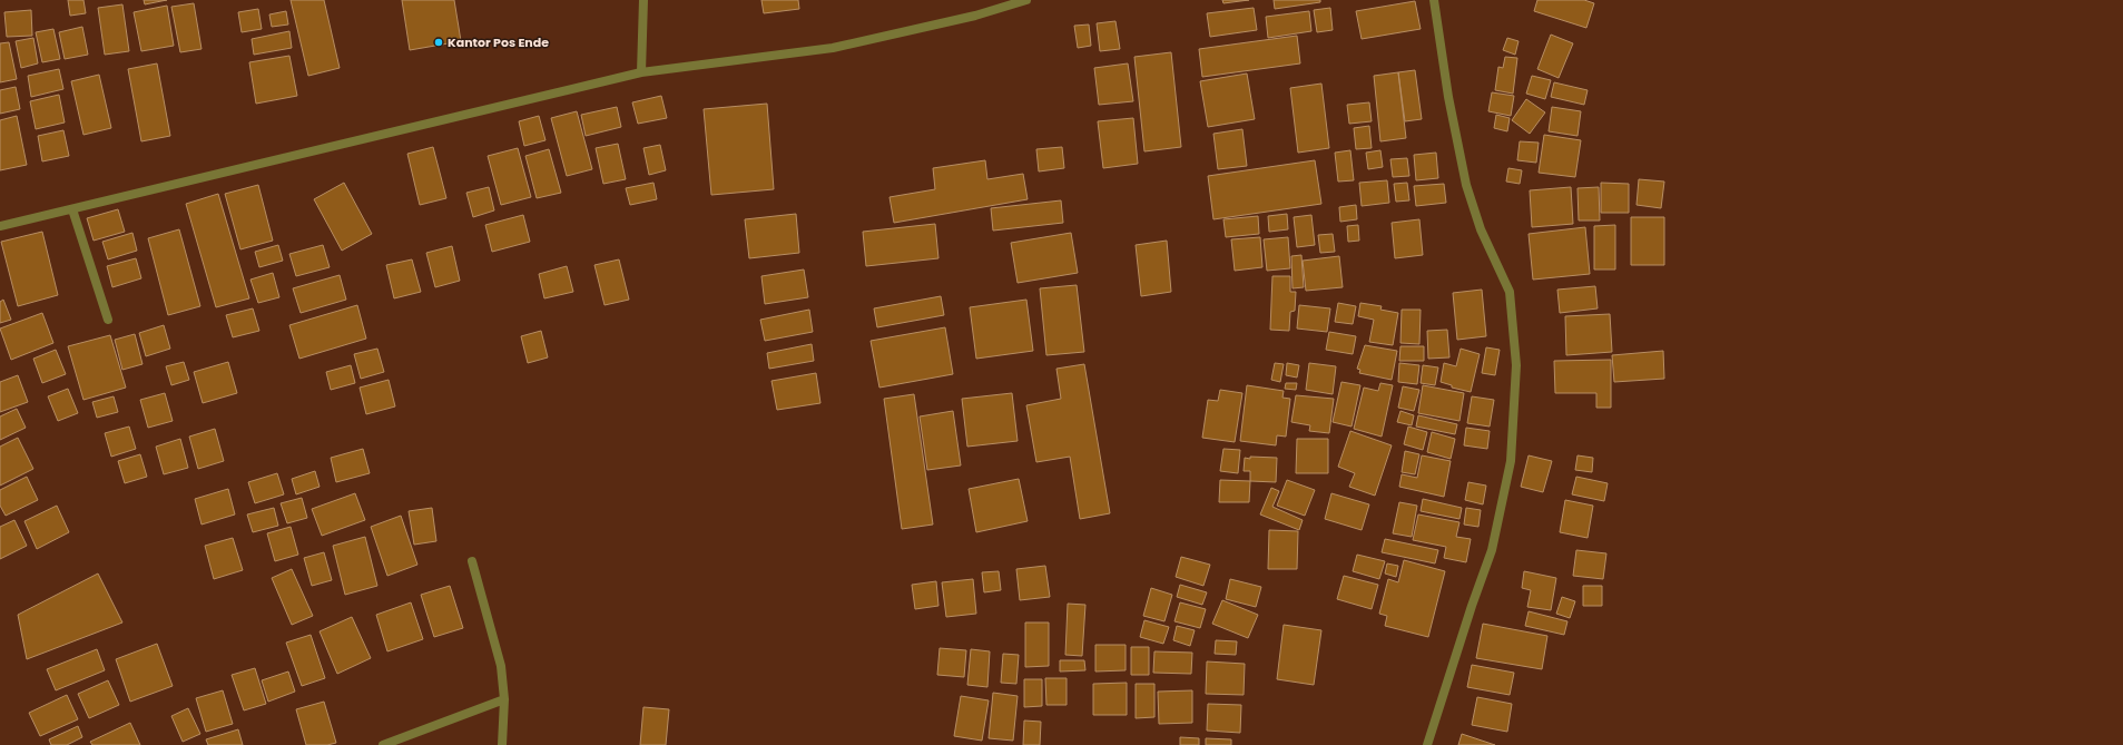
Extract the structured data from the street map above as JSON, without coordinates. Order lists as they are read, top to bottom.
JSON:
{
  "places": ["Kantor Pos Ende"]
}
